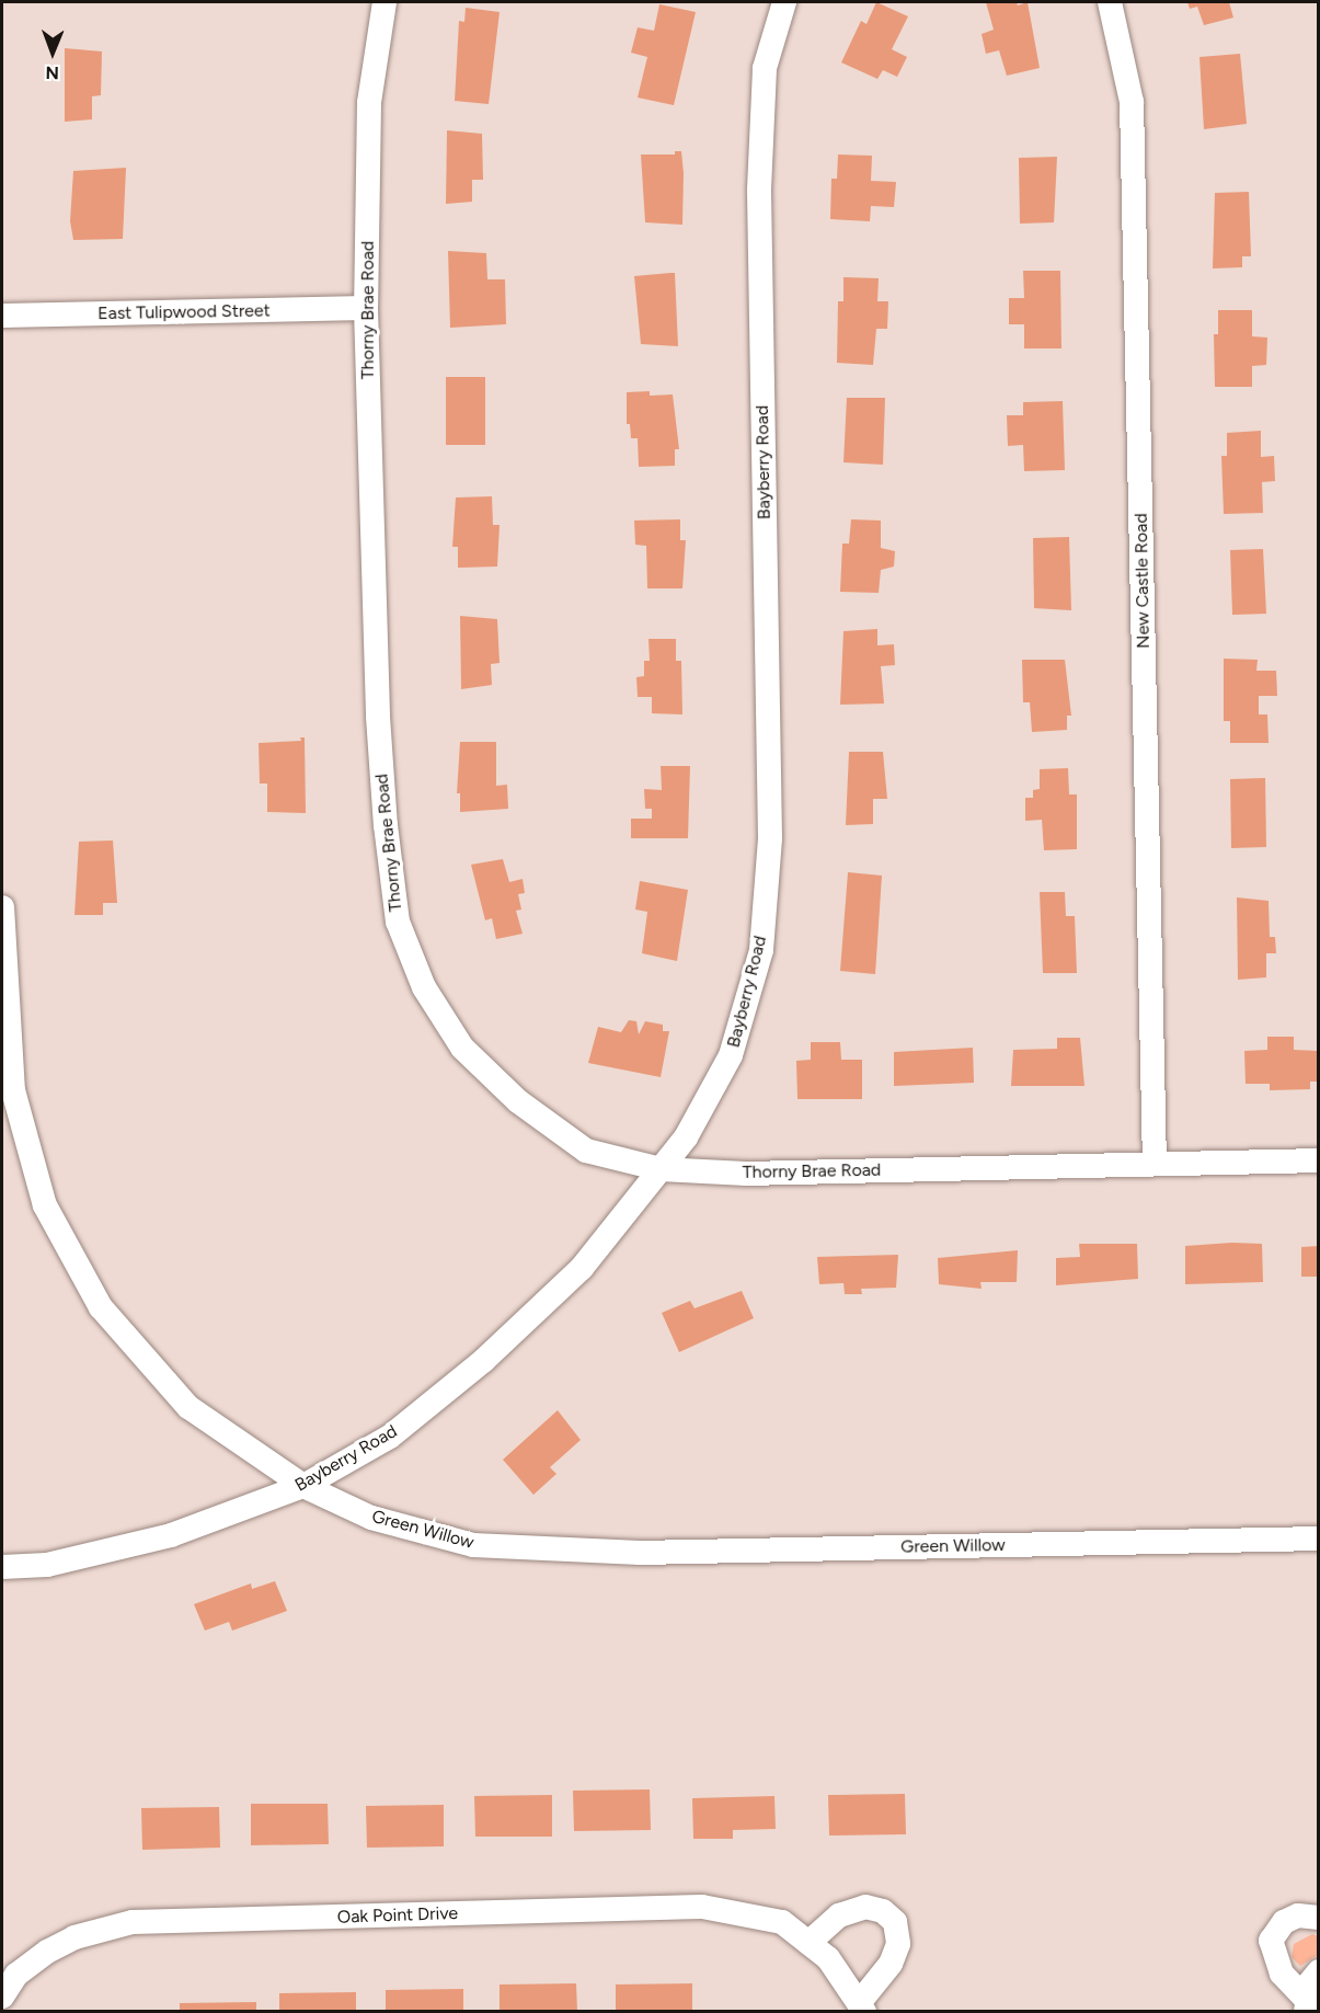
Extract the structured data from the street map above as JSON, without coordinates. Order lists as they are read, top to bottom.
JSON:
{
  "streets": {
    "street": [
      "Thorny Brae Road",
      "East Tulipwood Street",
      "Bayberry Road",
      "New Castle Road",
      "Green Willow",
      "Oak Point Drive"
    ]
  },
  "crossings": [
    ["Thorny Brae Road", "East Tulipwood Street"],
    ["Thorny Brae Road", "Bayberry Road"],
    ["Thorny Brae Road", "New Castle Road"],
    ["Bayberry Road", "Green Willow"]
  ],
  "north": "bottom"
}
